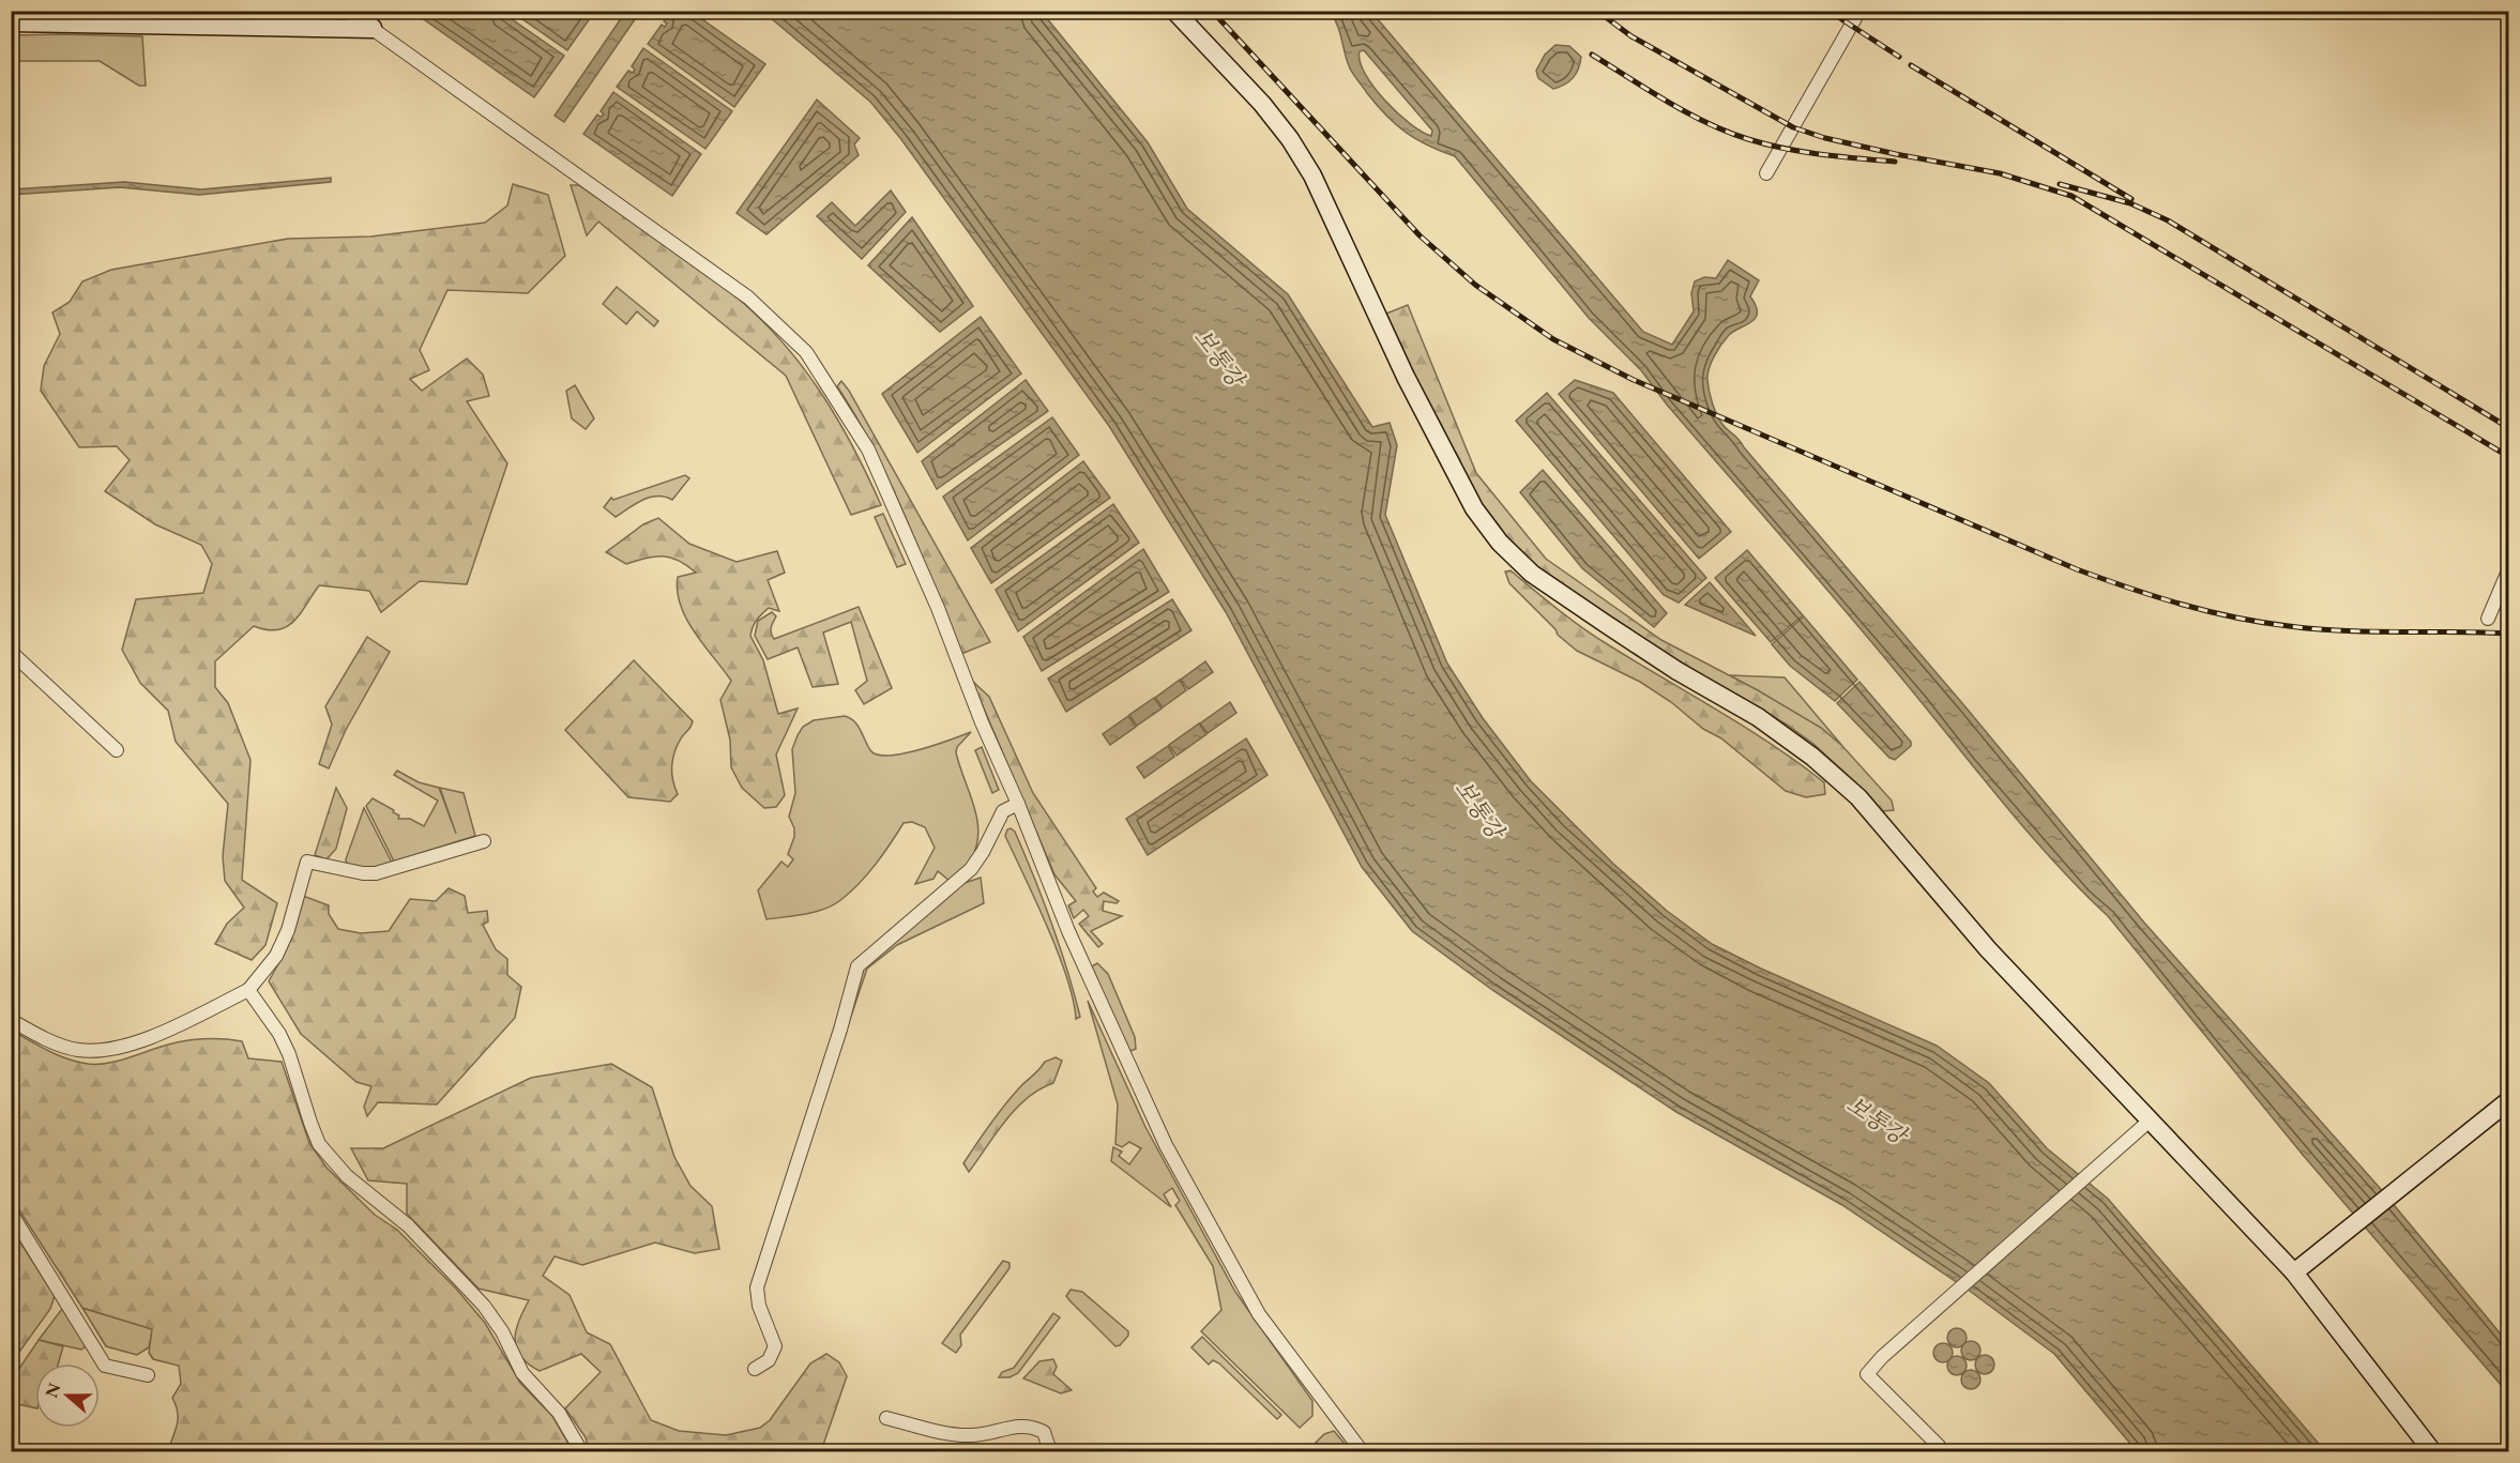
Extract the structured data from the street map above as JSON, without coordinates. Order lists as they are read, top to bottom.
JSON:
{
  "water": ["보통강"],
  "north": "left"
}
